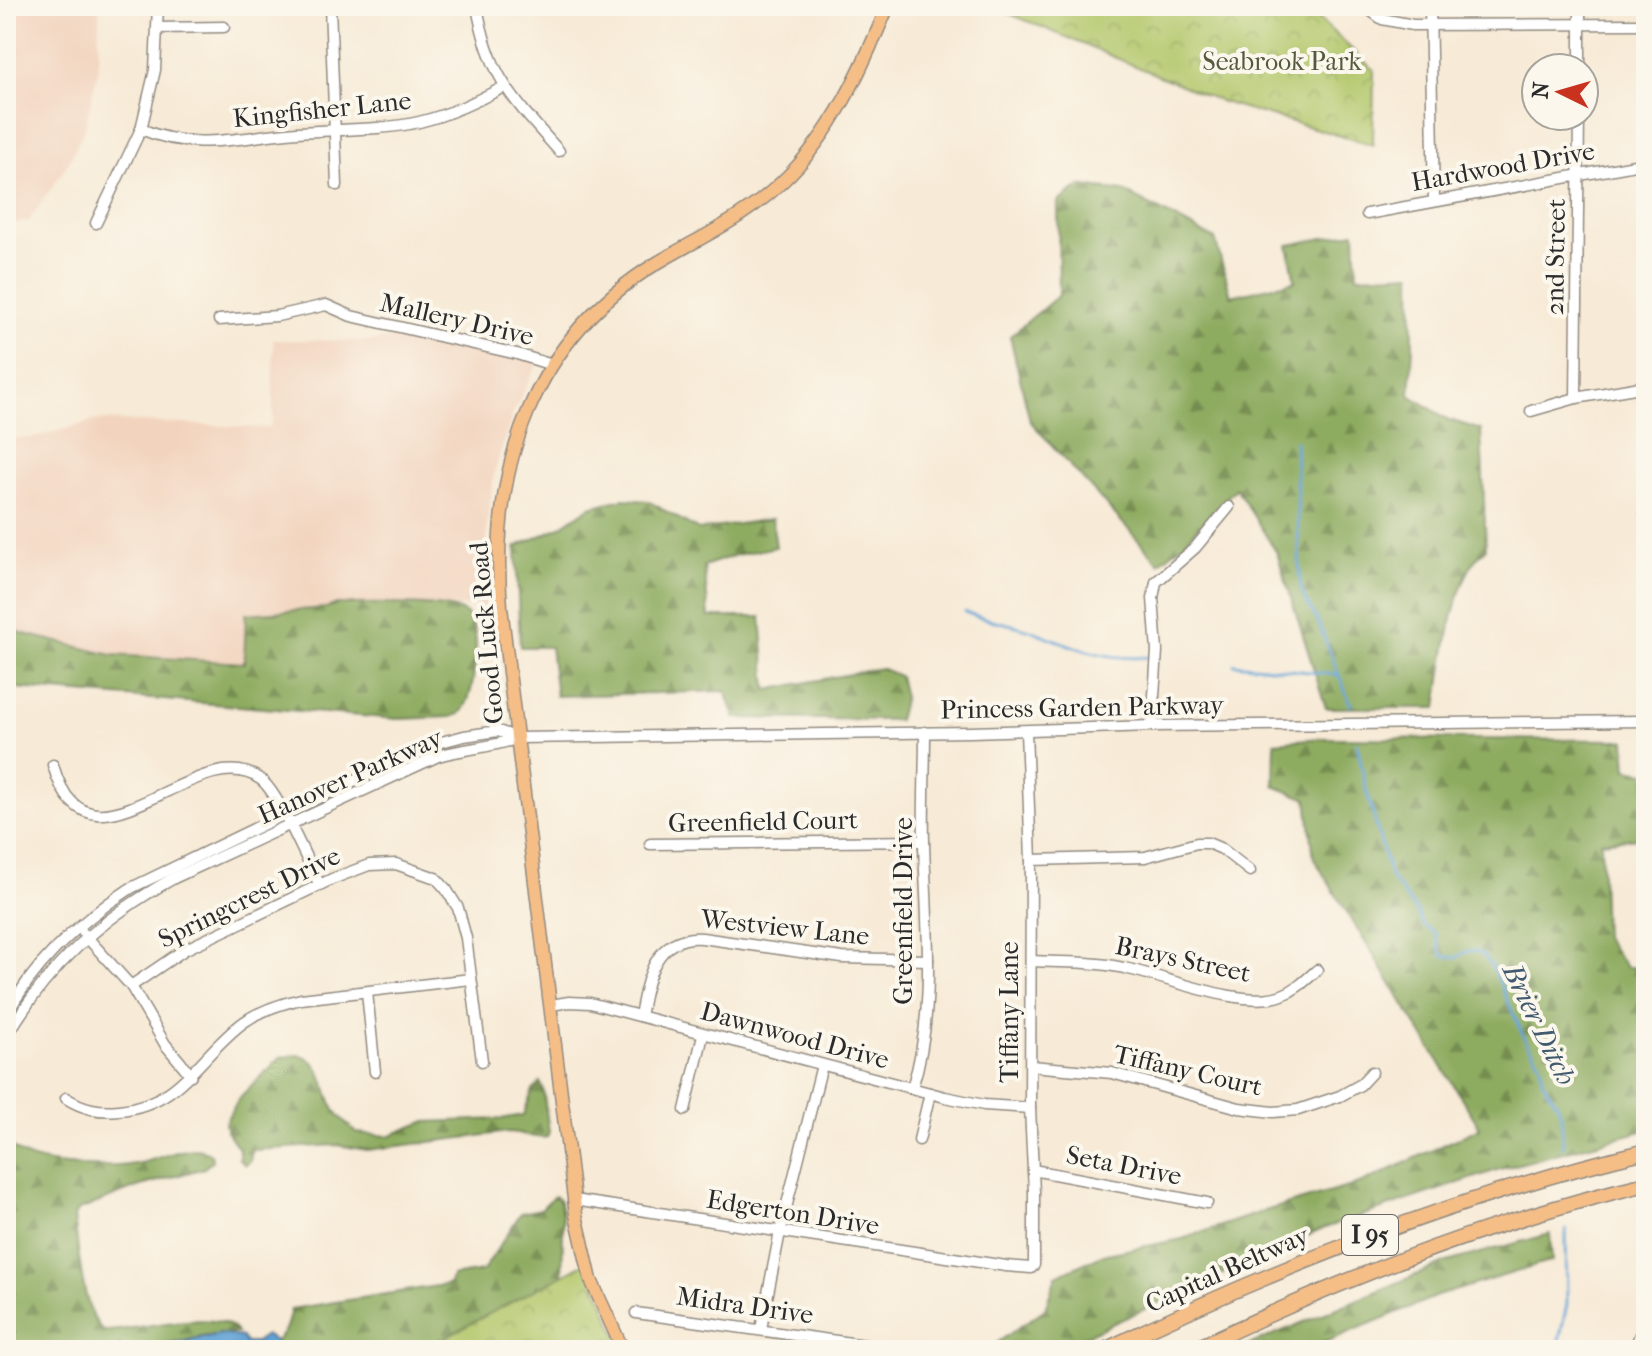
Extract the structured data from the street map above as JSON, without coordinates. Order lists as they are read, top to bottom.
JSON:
{
  "streets": {
    "highway": ["I 95", "Capital Beltway"],
    "main road": ["Good Luck Road"],
    "street": [
      "Kingfisher Lane",
      "Hardwood Drive",
      "2nd Street",
      "Mallery Drive",
      "Princess Garden Parkway",
      "Hanover Parkway",
      "Greenfield Court",
      "Springcrest Drive",
      "Greenfield Drive",
      "Westview Lane",
      "Brays Street",
      "Tiffany Lane",
      "Dawnwood Drive",
      "Tiffany Court",
      "Seta Drive",
      "Edgerton Drive",
      "Midra Drive"
    ]
  },
  "crossings": [
    ["Hardwood Drive", "2nd Street"],
    ["Mallery Drive", "Good Luck Road"],
    ["Good Luck Road", "Princess Garden Parkway"],
    ["Good Luck Road", "Hanover Parkway"],
    ["Good Luck Road", "Dawnwood Drive"],
    ["Good Luck Road", "Edgerton Drive"],
    ["Princess Garden Parkway", "Hanover Parkway"],
    ["Princess Garden Parkway", "Greenfield Drive"],
    ["Princess Garden Parkway", "Tiffany Lane"],
    ["Greenfield Court", "Greenfield Drive"],
    ["Greenfield Drive", "Westview Lane"],
    ["Greenfield Drive", "Dawnwood Drive"],
    ["Westview Lane", "Dawnwood Drive"],
    ["Brays Street", "Tiffany Lane"],
    ["Tiffany Lane", "Dawnwood Drive"],
    ["Tiffany Lane", "Tiffany Court"],
    ["Tiffany Lane", "Seta Drive"],
    ["Tiffany Lane", "Edgerton Drive"]
  ],
  "water": ["Brier Ditch"],
  "parks": ["Seabrook Park"],
  "north": "left"
}
